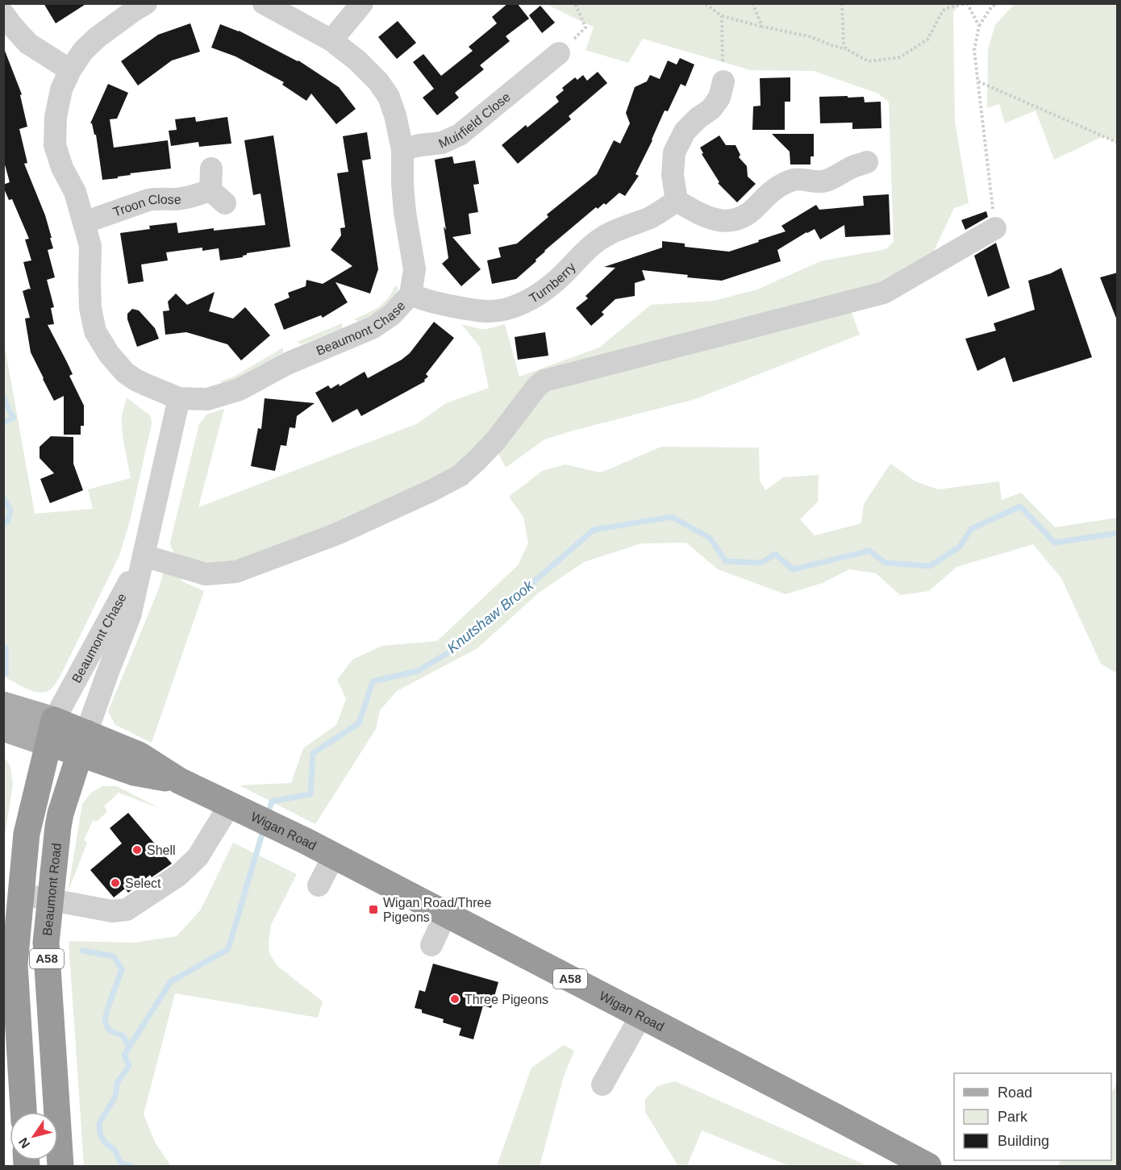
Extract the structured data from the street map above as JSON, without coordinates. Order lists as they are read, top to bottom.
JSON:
{
  "streets": {
    "highway": ["Wigan Road", "Beaumont Road", "A58"],
    "street": [
      "Muirfield Close",
      "Troon Close",
      "Turnberry",
      "Beaumont Chase"
    ]
  },
  "crossings": [
    ["Muirfield Close", "Beaumont Chase"],
    ["Troon Close", "Beaumont Chase"],
    ["Turnberry", "Beaumont Chase"],
    ["Beaumont Chase", "Wigan Road"],
    ["Beaumont Chase", "Beaumont Road"],
    ["Beaumont Chase", "A58"],
    ["Wigan Road", "Beaumont Road"],
    ["Wigan Road", "A58"]
  ],
  "water": ["Knutshaw Brook"],
  "places": {
    "other": ["Shell", "Select", "Three Pigeons"],
    "transit": ["Wigan Road/Three Pigeons"]
  },
  "legend": ["Road", "Park", "Building"],
  "north": "bottom left"
}
